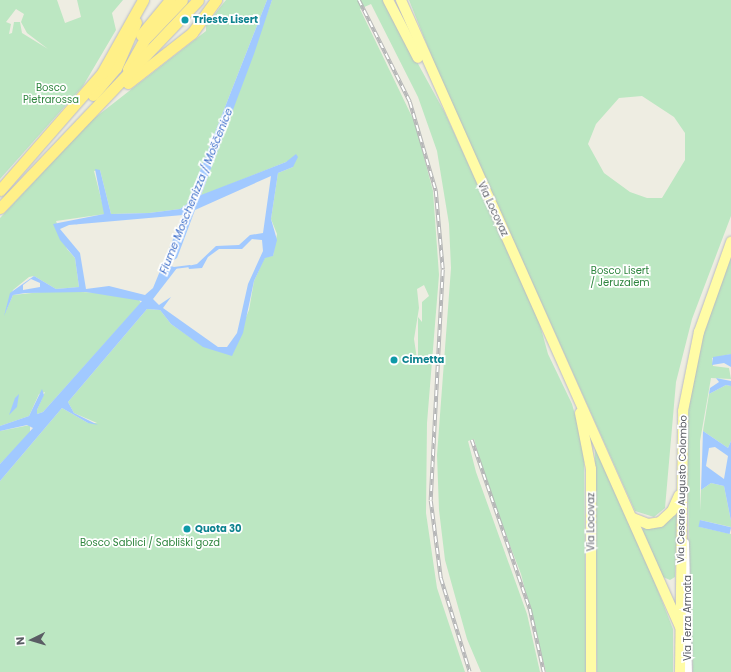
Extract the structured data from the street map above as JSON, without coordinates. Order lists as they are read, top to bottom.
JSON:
{
  "streets": {
    "main road": ["Via Locovaz", "Via Cesare Augusto Colombo"],
    "street": ["Via Terza Armata"]
  },
  "crossings": [
    ["Via Locovaz", "Via Cesare Augusto Colombo"],
    ["Via Cesare Augusto Colombo", "Via Terza Armata"]
  ],
  "water": ["Fiume Moschenizza / Moščenice"],
  "parks": ["Bosco Pietrarossa", "Bosco Lisert / Jeruzalem", "Bosco Sablici / Sabliški gozd"],
  "places": ["Trieste Lisert", "Cimetta", "Quota 30"],
  "north": "left"
}
